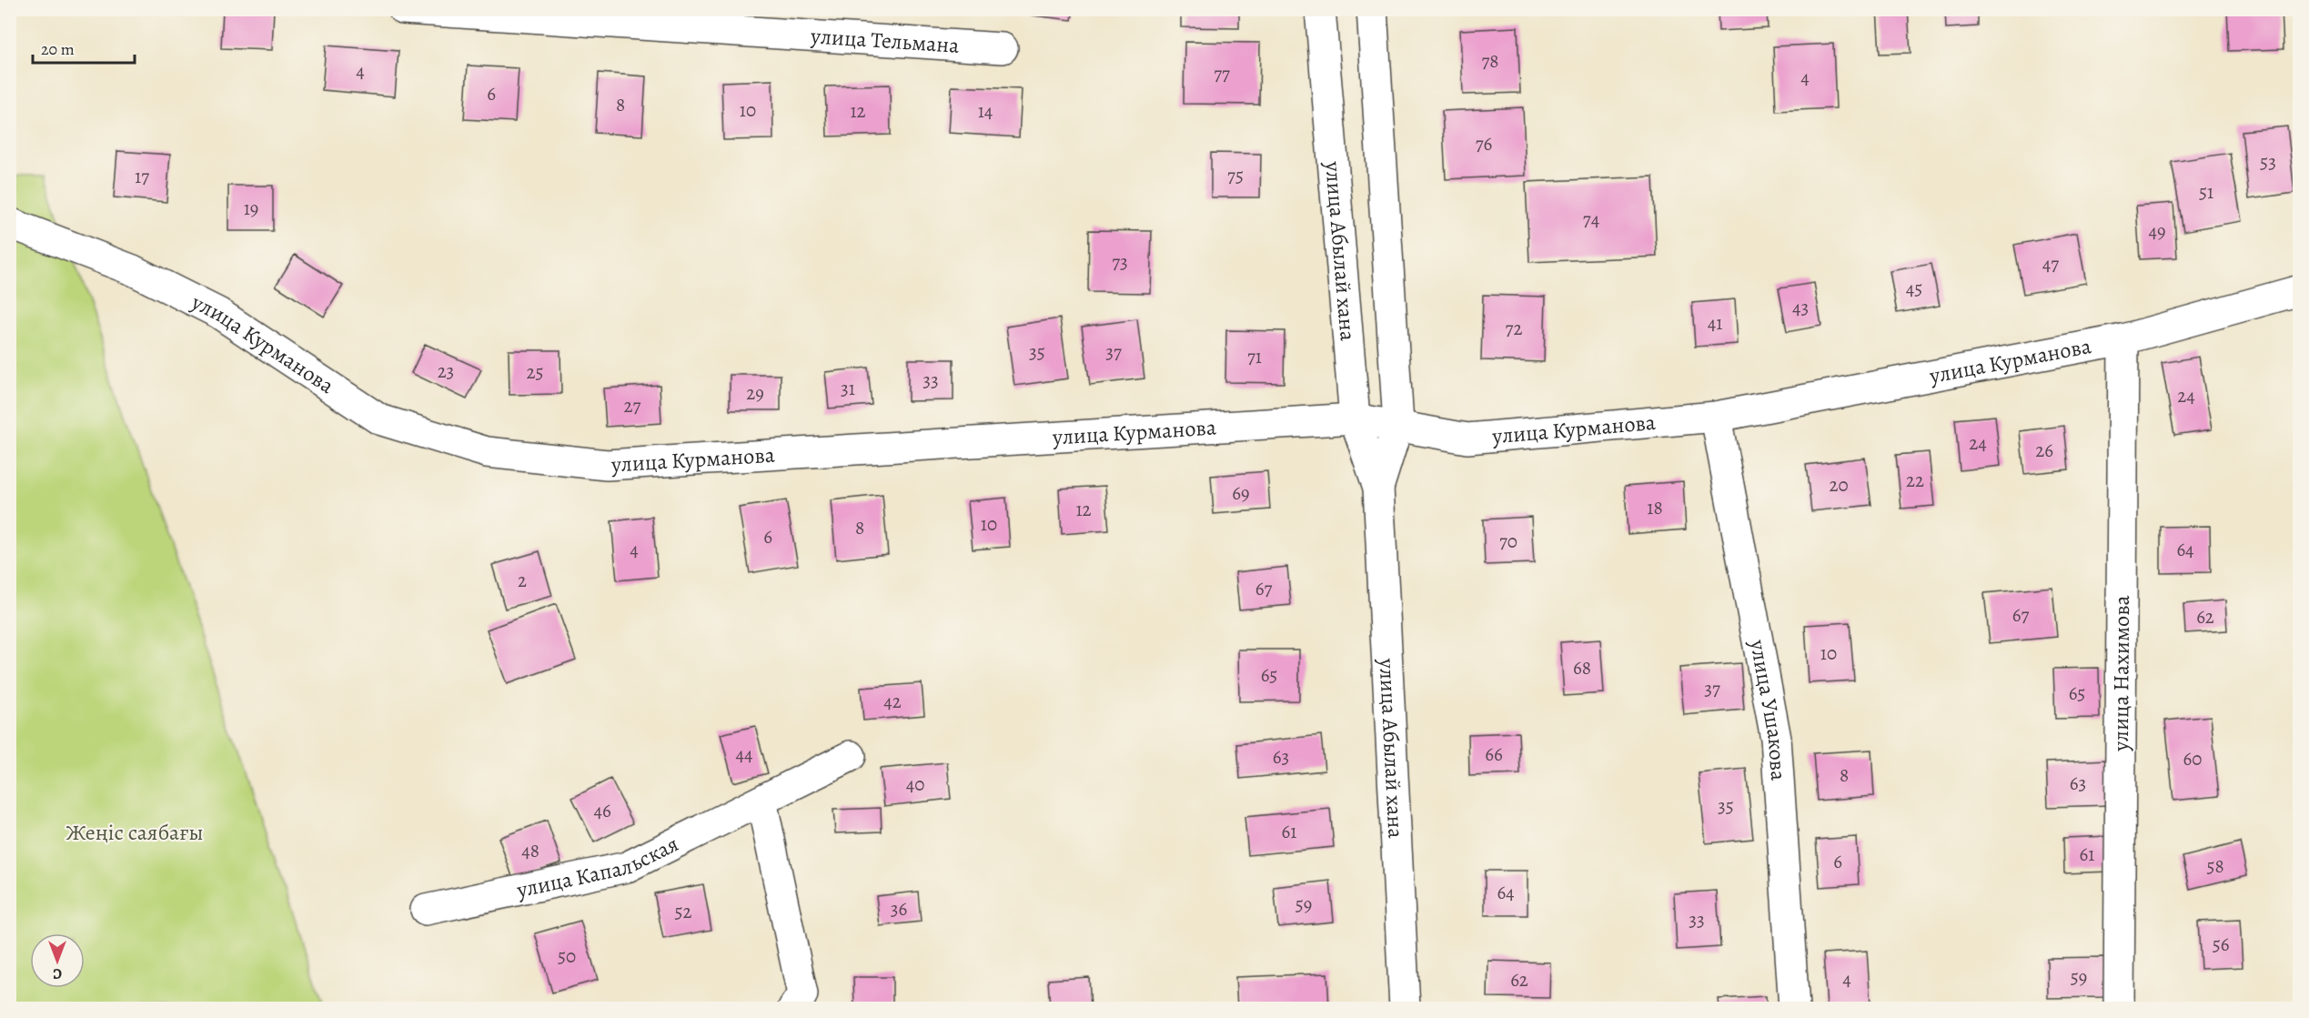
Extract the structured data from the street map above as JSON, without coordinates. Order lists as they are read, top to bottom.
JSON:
{
  "streets": {
    "street": [
      "улица Тельмана",
      "улица Абылай хана",
      "улица Курманова",
      "улица Нахимова",
      "улица Ушакова",
      "улица Капальская"
    ]
  },
  "crossings": [
    ["улица Абылай хана", "улица Курманова"],
    ["улица Курманова", "улица Нахимова"],
    ["улица Курманова", "улица Ушакова"]
  ],
  "parks": ["Жеңіс саябағы"],
  "house_numbers": [
    "78",
    "4",
    "77",
    "4",
    "6",
    "8",
    "10",
    "12",
    "14",
    "76",
    "53",
    "75",
    "17",
    "51",
    "19",
    "74",
    "49",
    "73",
    "47",
    "45",
    "43",
    "41",
    "72",
    "35",
    "37",
    "71",
    "23",
    "25",
    "33",
    "31",
    "29",
    "24",
    "27",
    "24",
    "26",
    "22",
    "20",
    "69",
    "18",
    "12",
    "10",
    "8",
    "6",
    "70",
    "4",
    "64",
    "2",
    "67",
    "67",
    "62",
    "10",
    "68",
    "65",
    "37",
    "65",
    "42",
    "44",
    "66",
    "63",
    "60",
    "8",
    "63",
    "40",
    "35",
    "46",
    "61",
    "48",
    "61",
    "6",
    "58",
    "64",
    "59",
    "36",
    "52",
    "33",
    "56",
    "50",
    "59",
    "4",
    "62"
  ],
  "scale_bar": "20 m",
  "north": "bottom"
}
